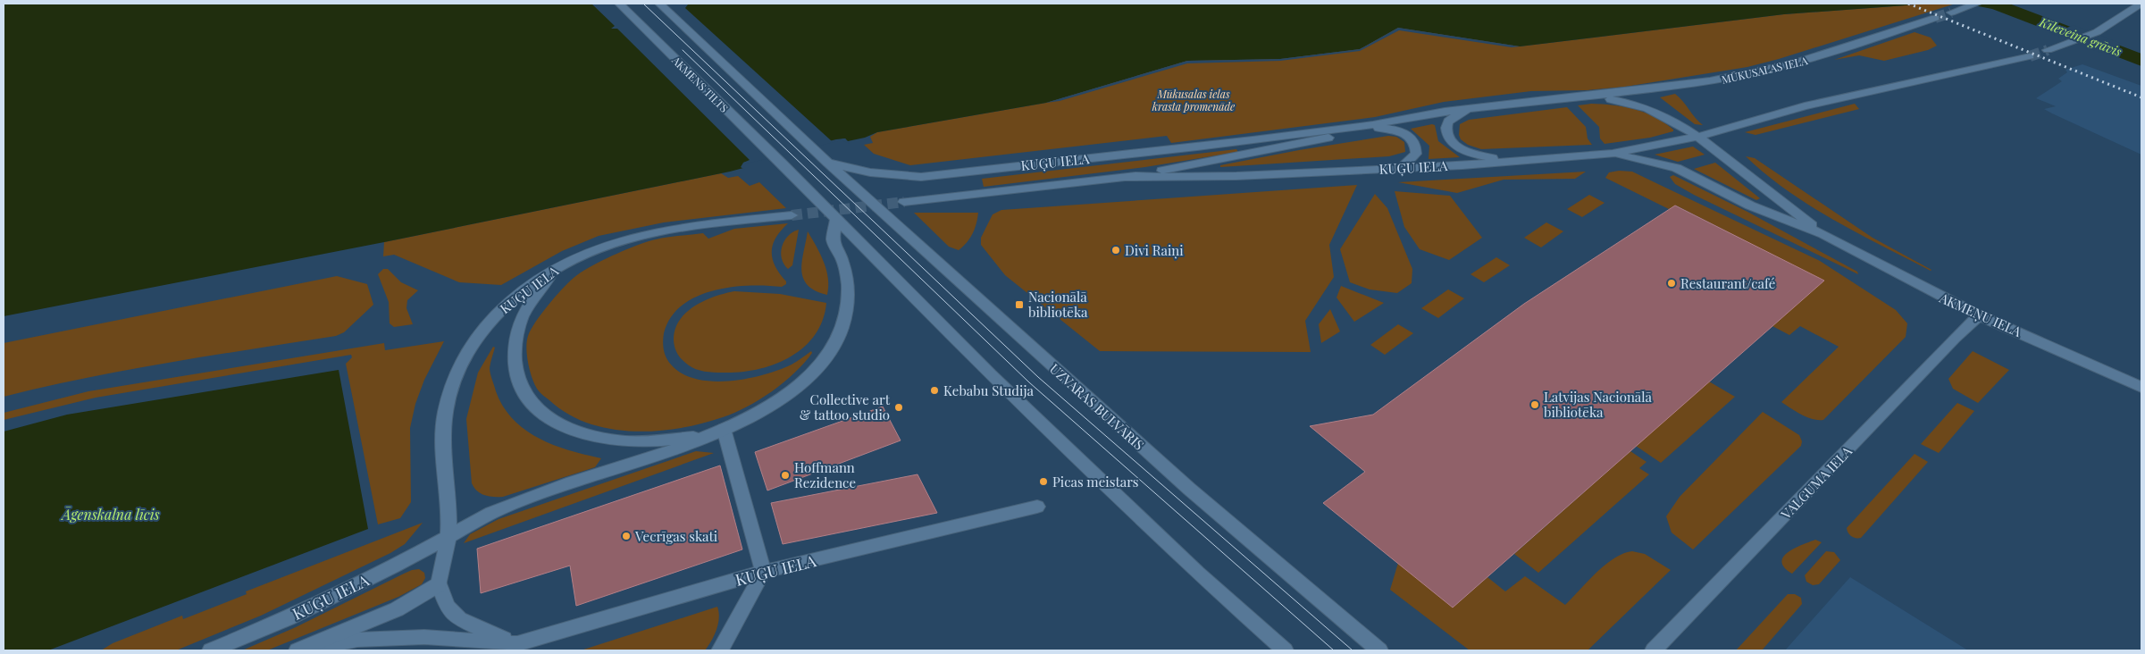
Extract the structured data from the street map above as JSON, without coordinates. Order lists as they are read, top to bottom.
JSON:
{
  "streets": {
    "main road": [
      "MŪKUSALAS IELA",
      "AKMENS TILTS",
      "KUĢU IELA",
      "AKMEŅU IELA",
      "UZVARAS BULVĀRIS",
      "VALGUMA IELA"
    ]
  },
  "crossings": [
    ["MŪKUSALAS IELA", "KUĢU IELA"],
    ["MŪKUSALAS IELA", "AKMEŅU IELA"],
    ["KUĢU IELA", "AKMEŅU IELA"],
    ["KUĢU IELA", "UZVARAS BULVĀRIS"],
    ["AKMEŅU IELA", "VALGUMA IELA"]
  ],
  "water": ["Kīleveina grāvis", "Āgenskalna līcis"],
  "parks": ["Mūkusalas ielas krasta promenāde"],
  "places": {
    "other": [
      "Divi Raiņi",
      "Restaurant/café",
      "Kebabu Studija",
      "Latvijas Nacionālā bibliotēka",
      "Collective art & tattoo studio",
      "Hoffmann Rezidence",
      "Picas meistars",
      "Vecrīgas skati"
    ],
    "transit": ["Nacionālā bibliotēka"]
  }
}
